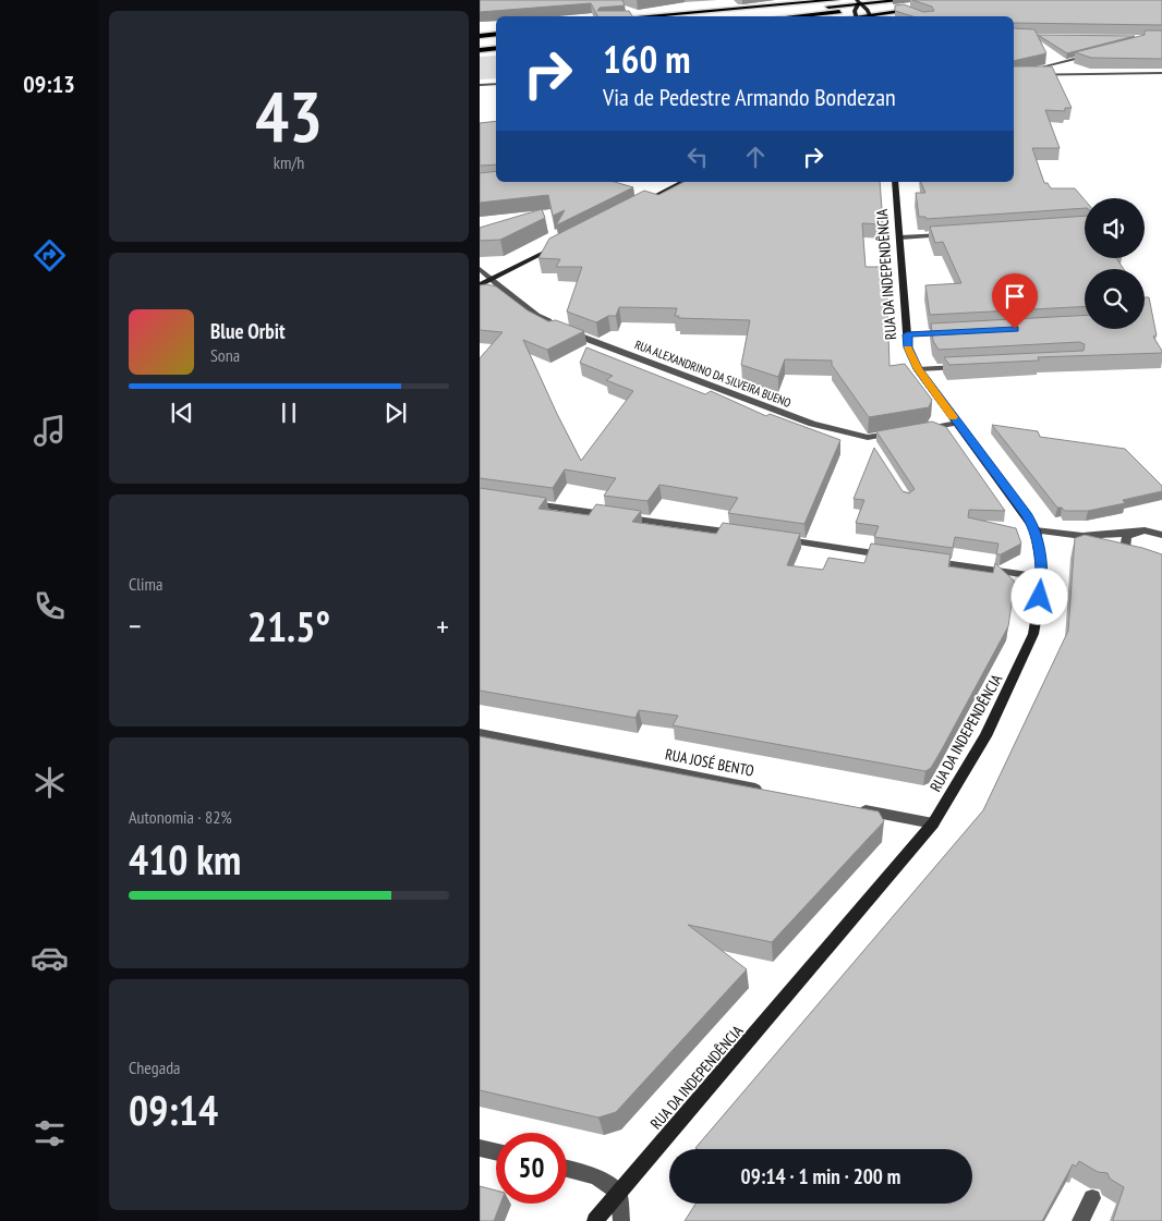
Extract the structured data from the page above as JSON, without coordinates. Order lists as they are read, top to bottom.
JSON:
{
  "streets": {
    "main road": ["RUA DA INDEPENDÊNCIA"],
    "street": ["RUA ALEXANDRINO DA SILVEIRA BUENO", "RUA JOSÉ BENTO"]
  },
  "page": {
    "tabs": "09:13",
    "tile": [
      ["43", "km/h"],
      "Clima",
      ["Autonomia · 82%", "410 km"],
      ["Chegada", "09:14"]
    ],
    "turn": ["160 m", "Via de Pedestre Armando Bondezan"],
    "song": ["Blue Orbit", "Sona"],
    "heat": ["−", "21.5°", "+"],
    "limit": "50",
    "trip": "09:14 · 1 min · 200 m"
  }
}
